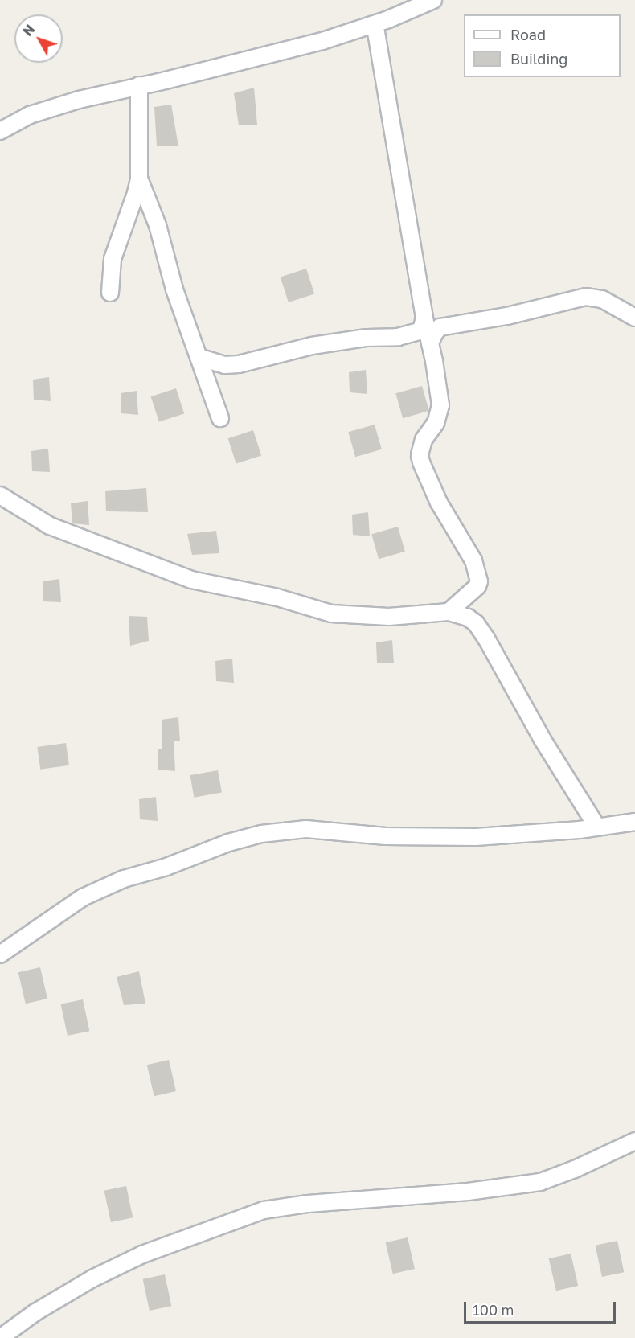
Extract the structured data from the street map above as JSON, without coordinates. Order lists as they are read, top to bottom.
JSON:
{
  "legend": ["Road", "Building"],
  "scale_bar": "100 m",
  "north": "top left"
}
